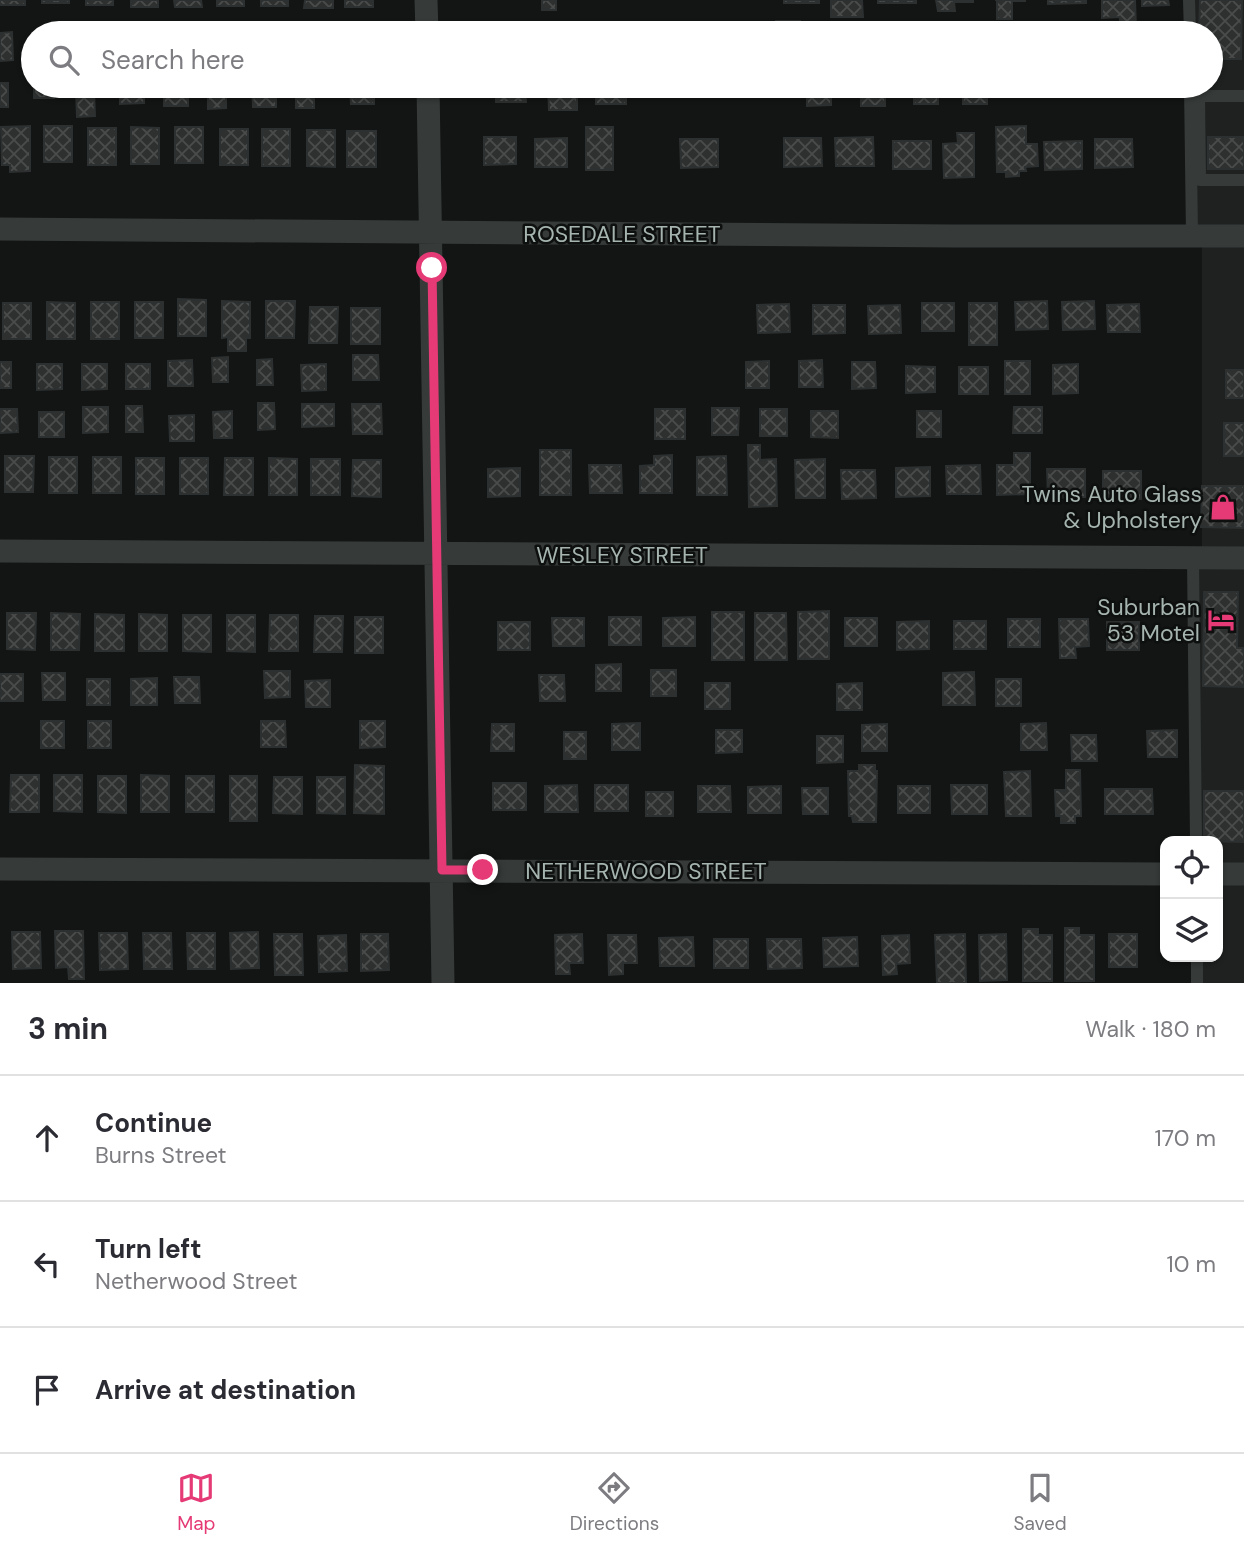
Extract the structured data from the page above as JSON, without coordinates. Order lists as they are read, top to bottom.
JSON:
{
  "streets": {
    "street": ["ROSEDALE STREET", "WESLEY STREET", "NETHERWOOD STREET"]
  },
  "places": {
    "shop": ["Twins Auto Glass & Upholstery"],
    "hotel": ["Suburban 53 Motel"]
  },
  "page": {
    "search": "Search here",
    "heading": ["3 min", "Walk · 180 m"],
    "list": [
      ["Continue", "Burns Street", "170 m"],
      ["Turn left", "Netherwood Street", "10 m"],
      "Arrive at destination"
    ],
    "nav": ["Map", "Directions", "Saved"]
  }
}
